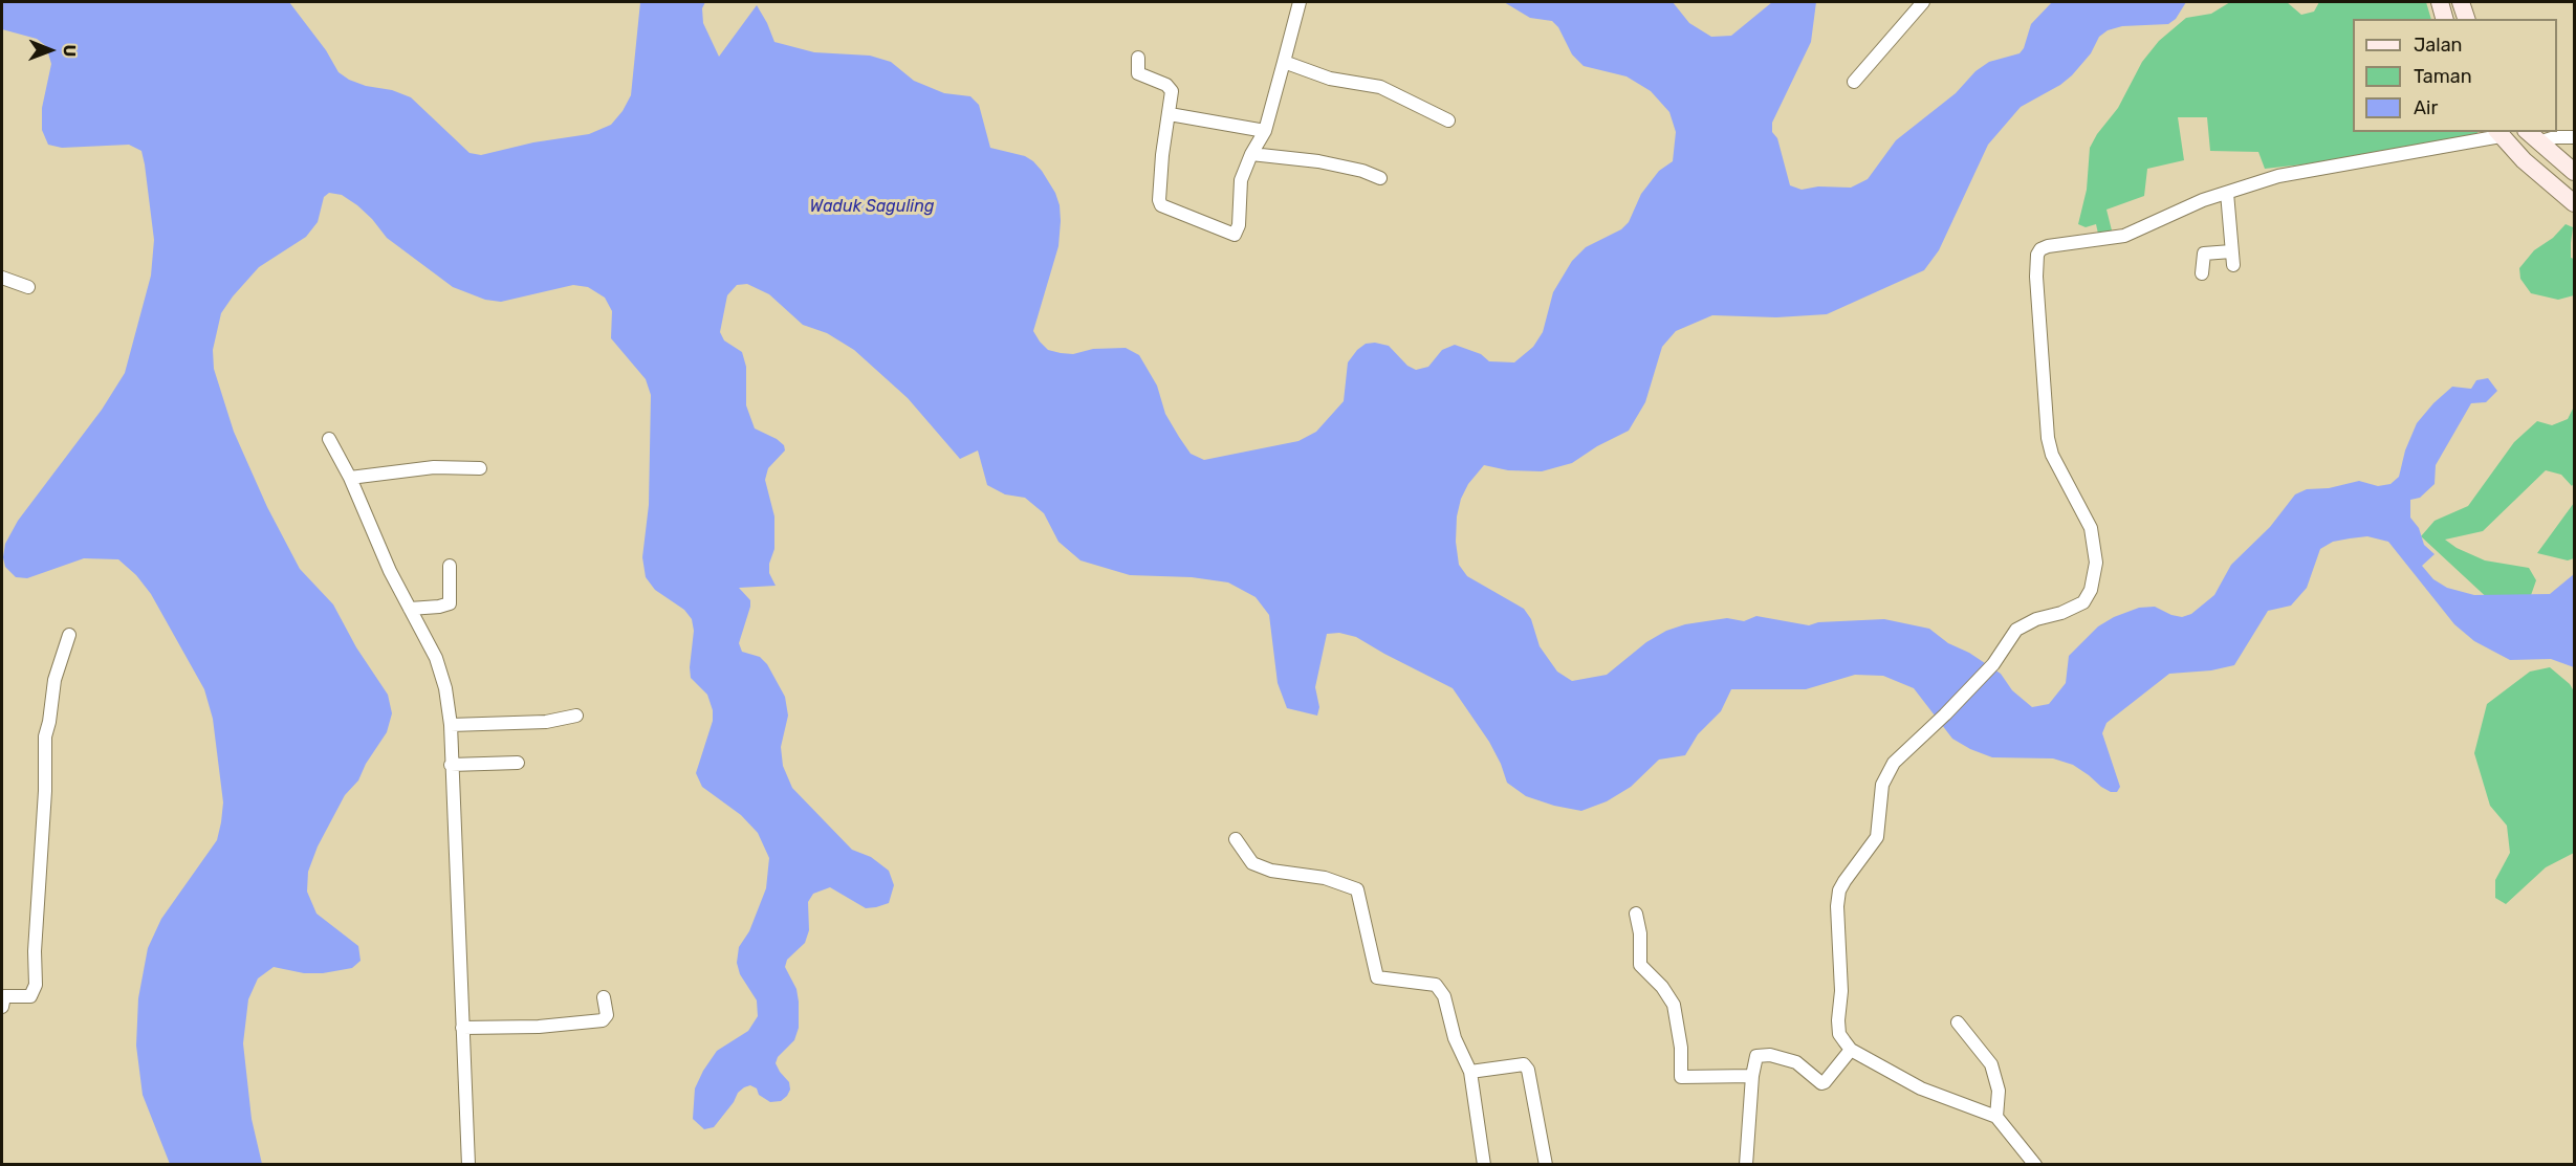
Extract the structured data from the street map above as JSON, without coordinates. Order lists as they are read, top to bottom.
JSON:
{
  "water": ["Waduk Saguling"],
  "legend": ["Jalan", "Taman", "Air"],
  "north": "right"
}
